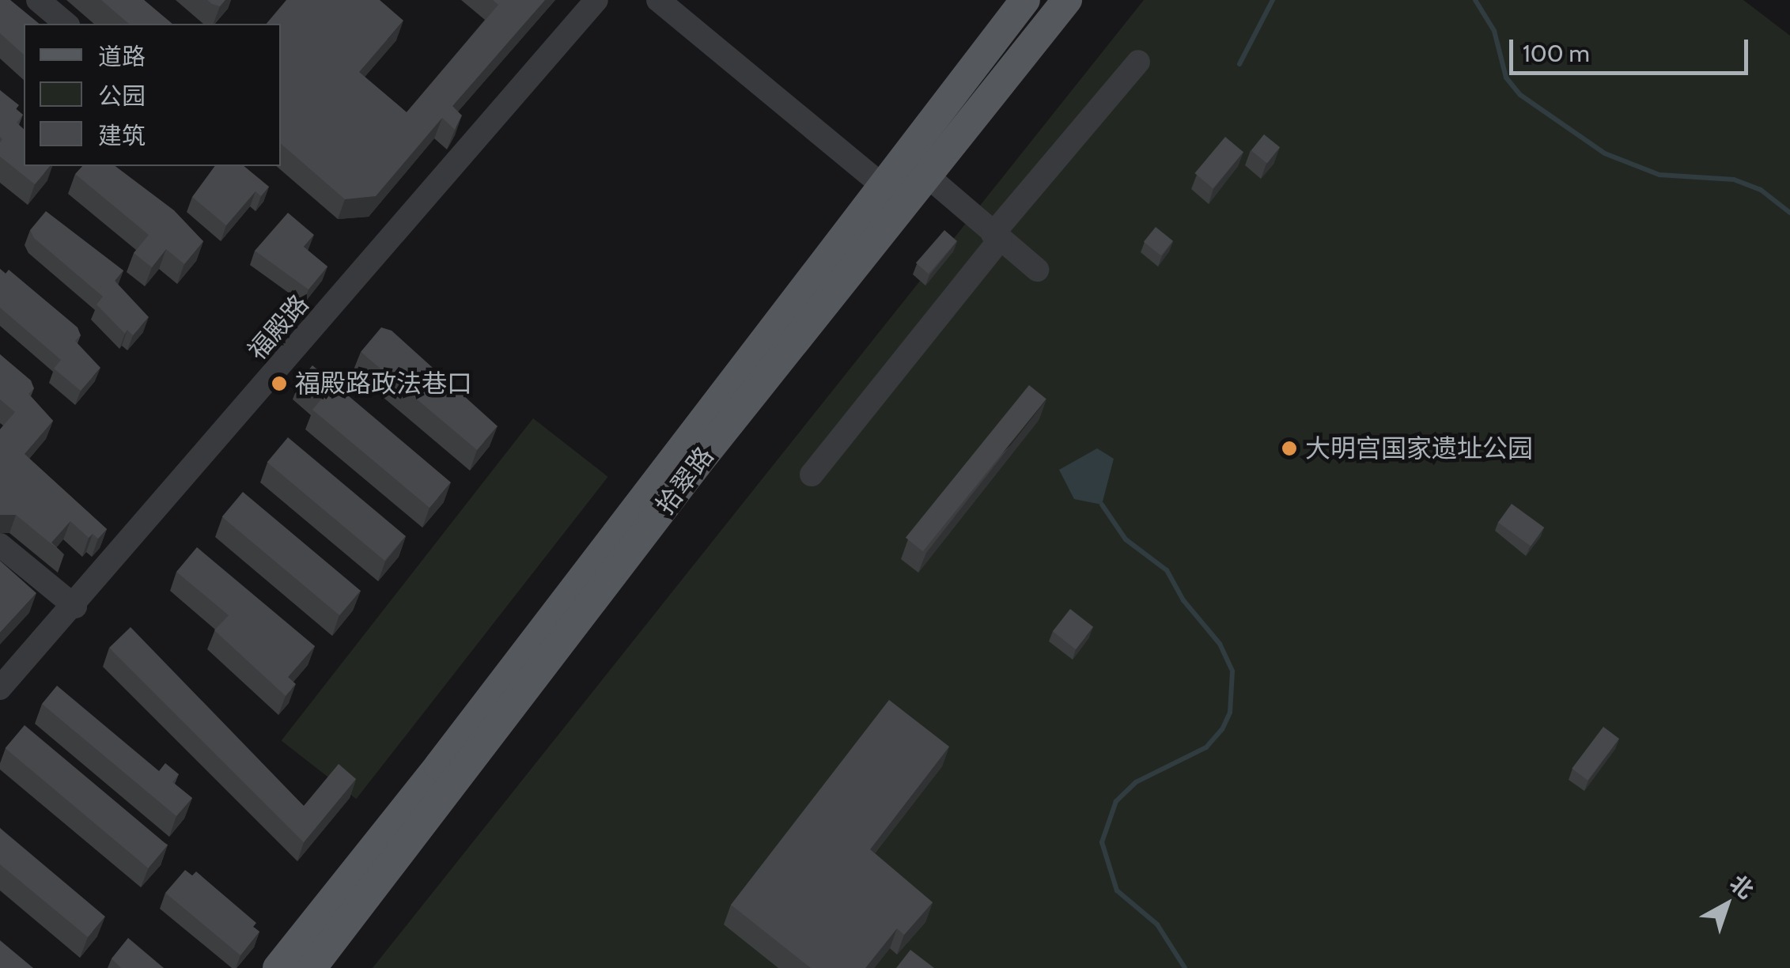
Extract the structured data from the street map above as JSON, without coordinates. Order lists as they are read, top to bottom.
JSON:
{
  "streets": {
    "main road": ["拾翠路"],
    "street": ["福殿路"]
  },
  "places": ["福殿路政法巷口", "大明宫国家遗址公园"],
  "legend": ["道路", "公园", "建筑"],
  "scale_bar": "100 m",
  "north": "top right"
}
